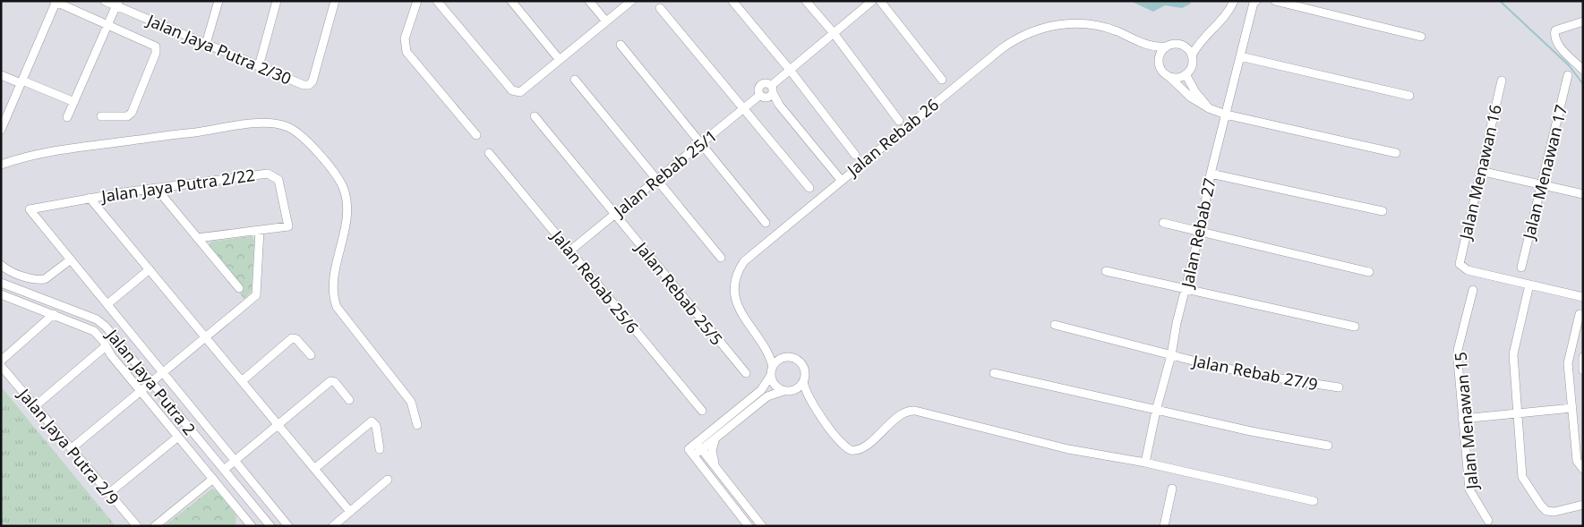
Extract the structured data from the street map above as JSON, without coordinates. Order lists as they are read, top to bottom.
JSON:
{
  "streets": {
    "street": [
      "Jalan Jaya Putra 2/30",
      "Jalan Rebab 26",
      "Jalan Menawan 16",
      "Jalan Menawan 17",
      "Jalan Rebab 25/1",
      "Jalan Jaya Putra 2/22",
      "Jalan Rebab 27",
      "Jalan Rebab 25/6",
      "Jalan Rebab 25/5",
      "Jalan Rebab 27/9",
      "Jalan Jaya Putra 2",
      "Jalan Menawan 15",
      "Jalan Jaya Putra 2/9"
    ]
  },
  "crossings": [
    ["Jalan Rebab 25/1", "Jalan Rebab 25/6"],
    ["Jalan Rebab 25/1", "Jalan Rebab 25/5"],
    ["Jalan Rebab 27", "Jalan Rebab 27/9"]
  ]
}
